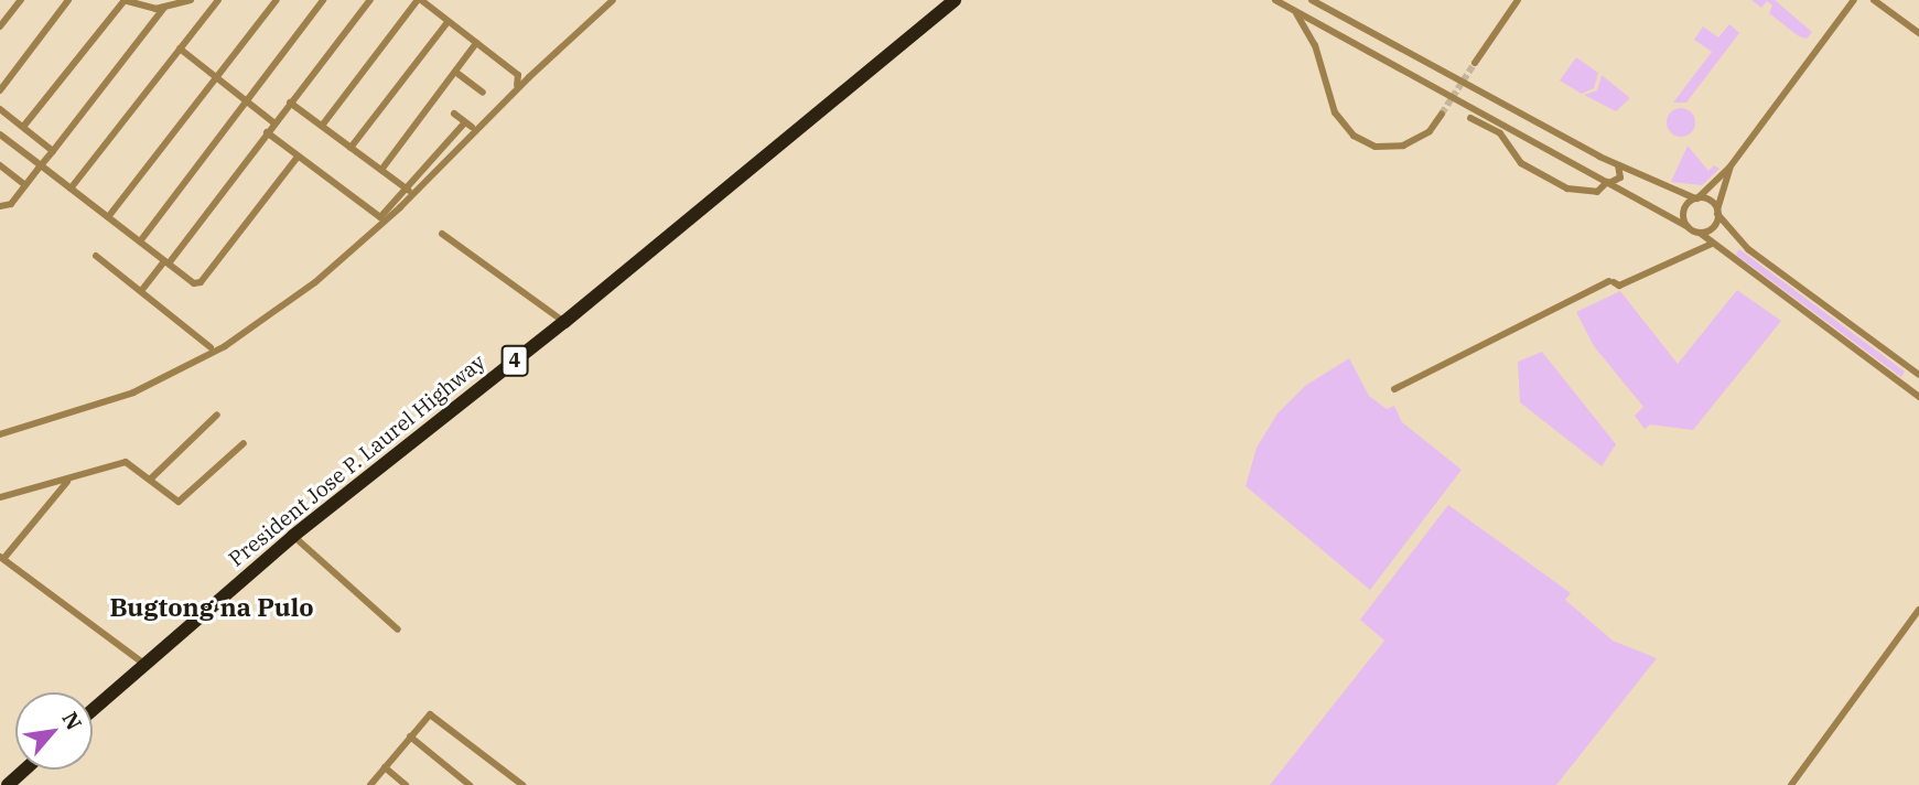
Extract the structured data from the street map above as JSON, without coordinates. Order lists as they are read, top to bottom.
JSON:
{
  "streets": {
    "highway": ["4", "President Jose P. Laurel Highway"]
  },
  "districts": ["Bugtong na Pulo"],
  "north": "top right"
}
